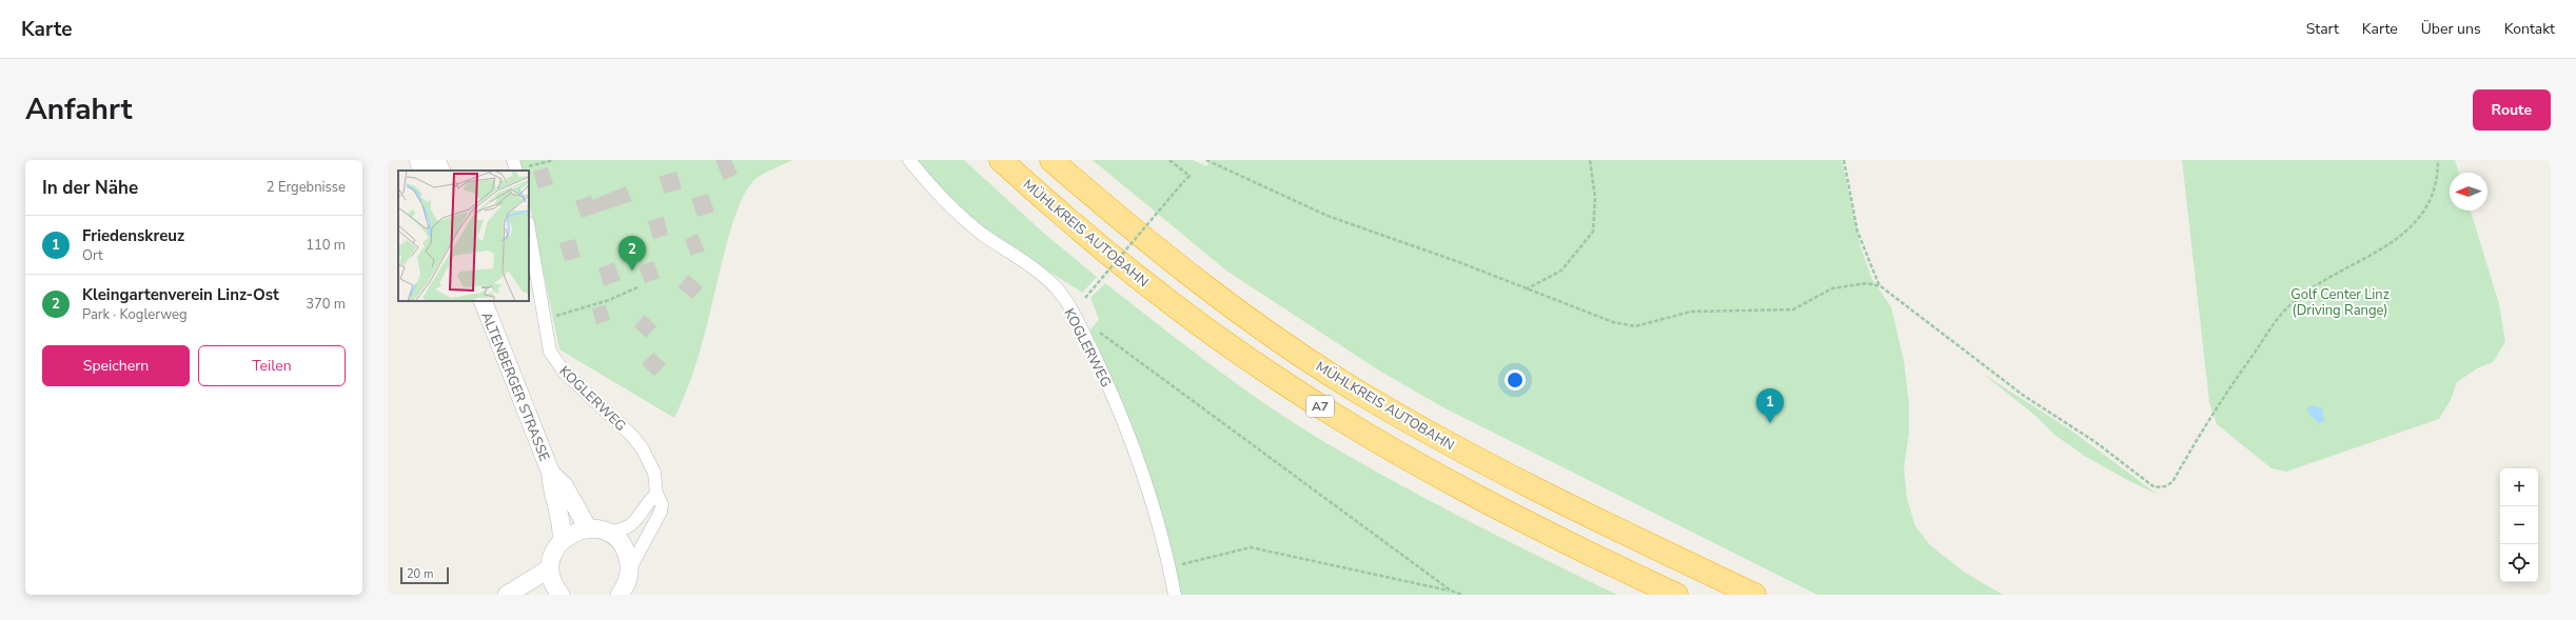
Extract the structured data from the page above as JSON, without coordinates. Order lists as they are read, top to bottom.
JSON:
{
  "streets": {
    "highway": ["MÜHLKREIS AUTOBAHN", "A7"],
    "street": ["KOGLERWEG", "ALTENBERGER STRASSE"]
  },
  "parks": ["Golf Center Linz (Driving Range)"],
  "scale_bar": "20 m",
  "north": "left",
  "page": {
    "header": "Karte",
    "nav": [
      "Start",
      "Karte",
      "Über uns",
      "Kontakt"
    ],
    "title": "Anfahrt",
    "buttons": [
      "Route",
      ["Speichern", "Teilen"]
    ],
    "heading": ["In der Nähe", "2 Ergebnisse"],
    "list": [
      {
        "mark": "1",
        "name": "Friedenskreuz",
        "note": "Ort",
        "value": "110 m"
      },
      {
        "mark": "2",
        "name": "Kleingartenverein Linz-Ost",
        "note": "Park · Koglerweg",
        "value": "370 m"
      }
    ],
    "pins": ["2", "1"],
    "map_buttons": ["+", "−"],
    "scale": "20 m"
  }
}
